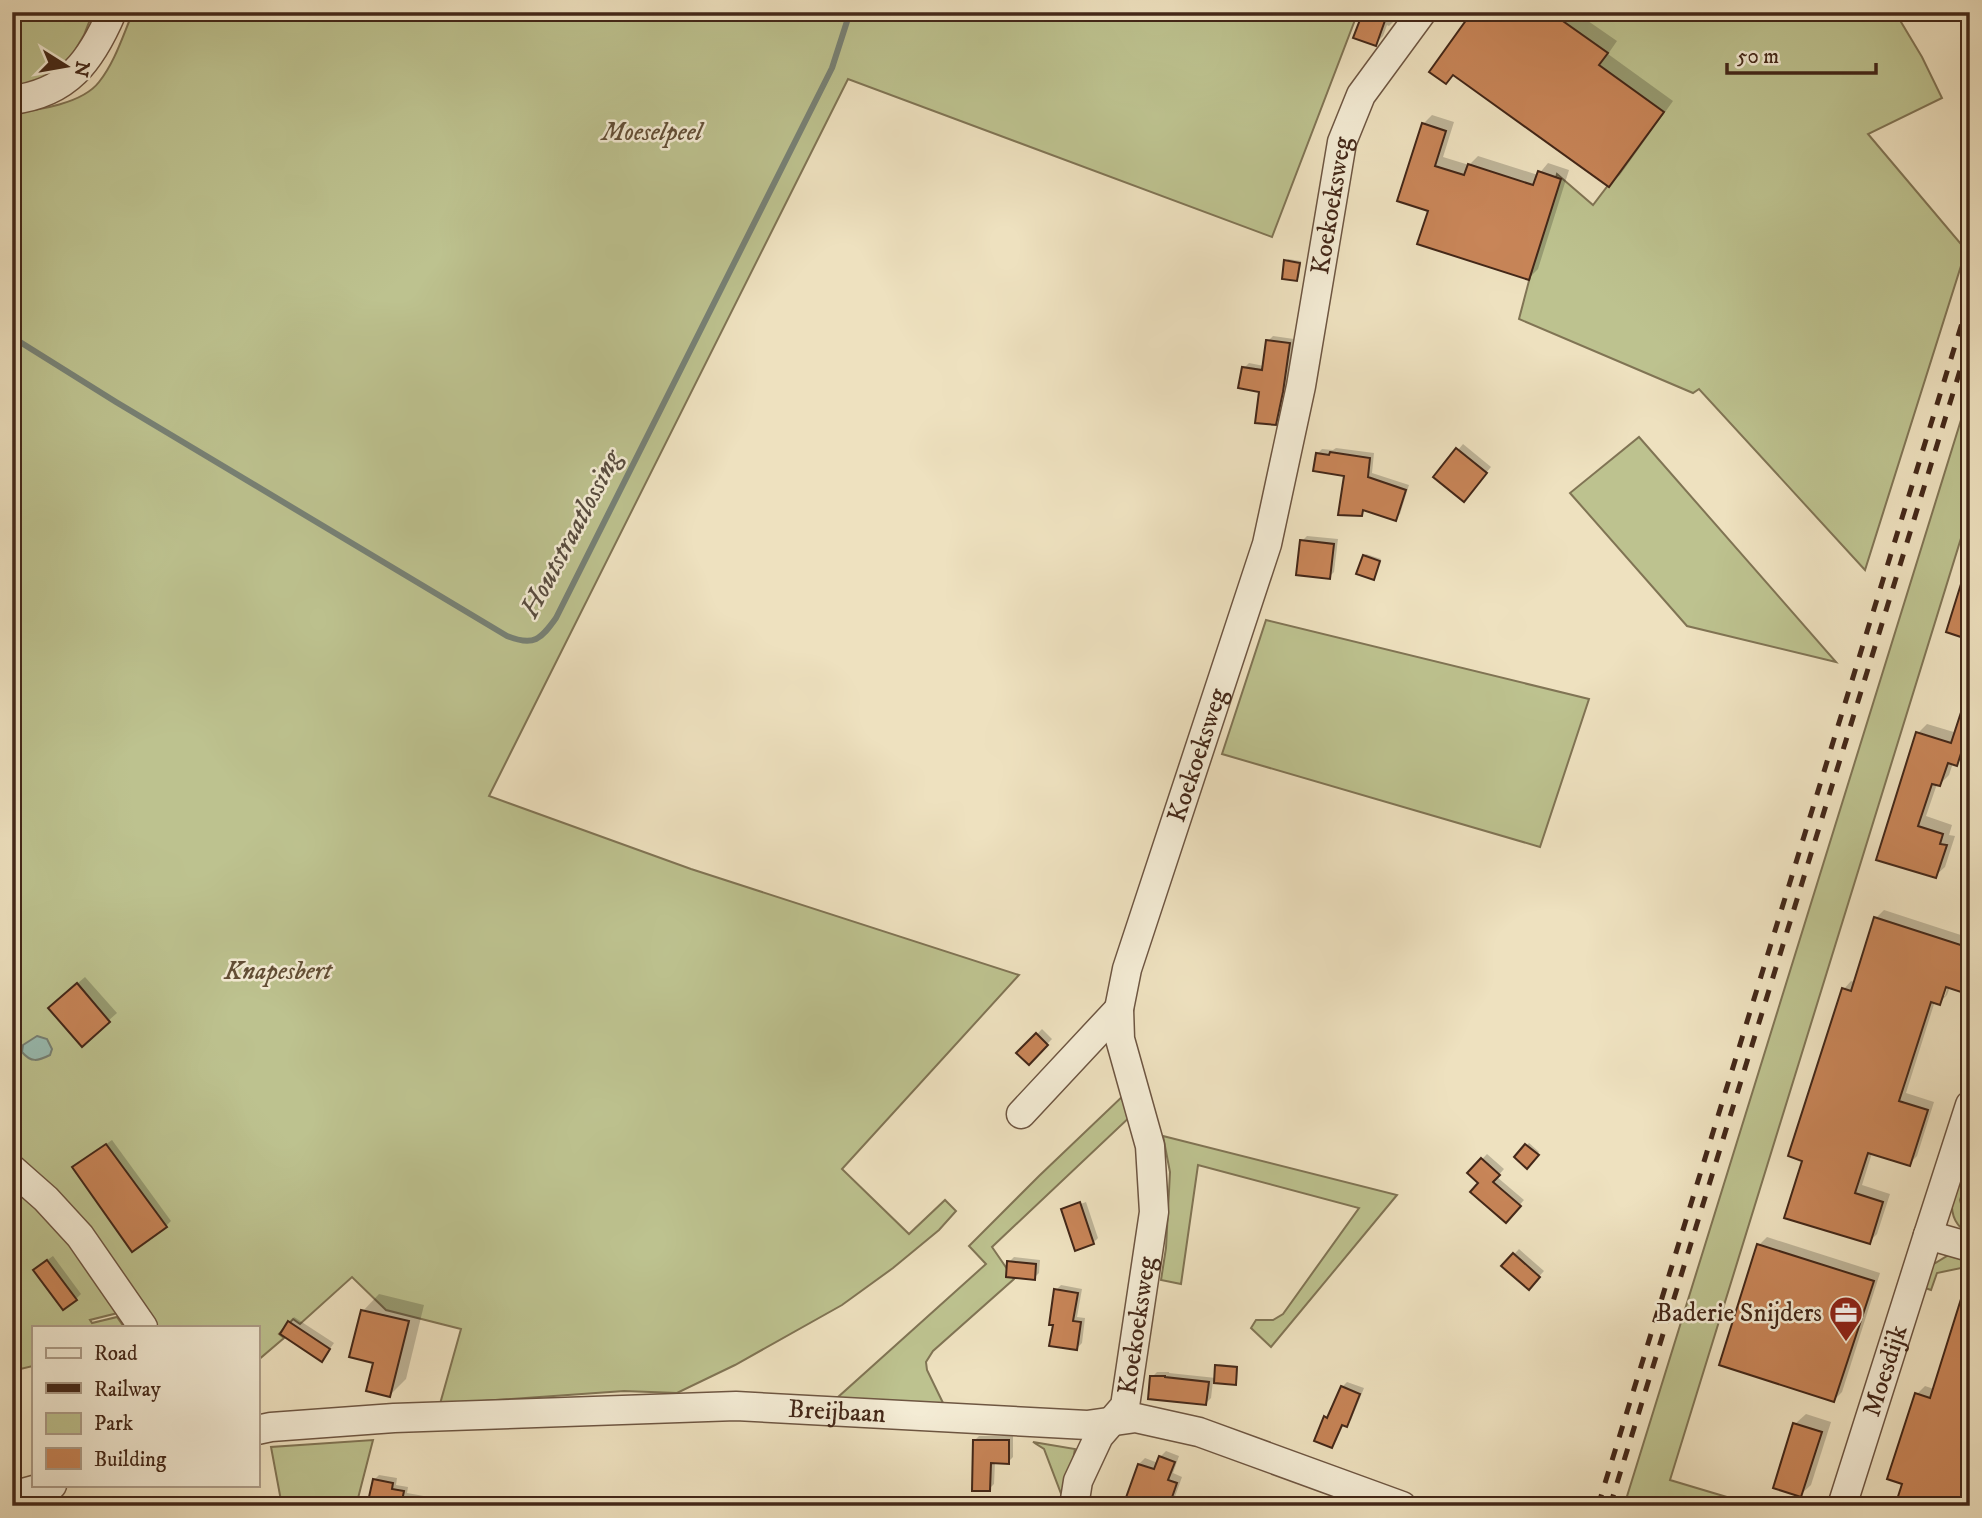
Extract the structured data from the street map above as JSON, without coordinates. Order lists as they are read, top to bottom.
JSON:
{
  "streets": {
    "street": ["Koekoeksweg", "Moesdijk", "Breijbaan"]
  },
  "crossings": [
    ["Koekoeksweg", "Breijbaan"]
  ],
  "water": ["Houtstraatlossing"],
  "parks": ["Moeselpeel", "Knapesbert"],
  "places": {
    "office": ["Baderie Snijders"]
  },
  "legend": [
    "Road",
    "Railway",
    "Park",
    "Building"
  ],
  "scale_bar": "50 m",
  "north": "right"
}
